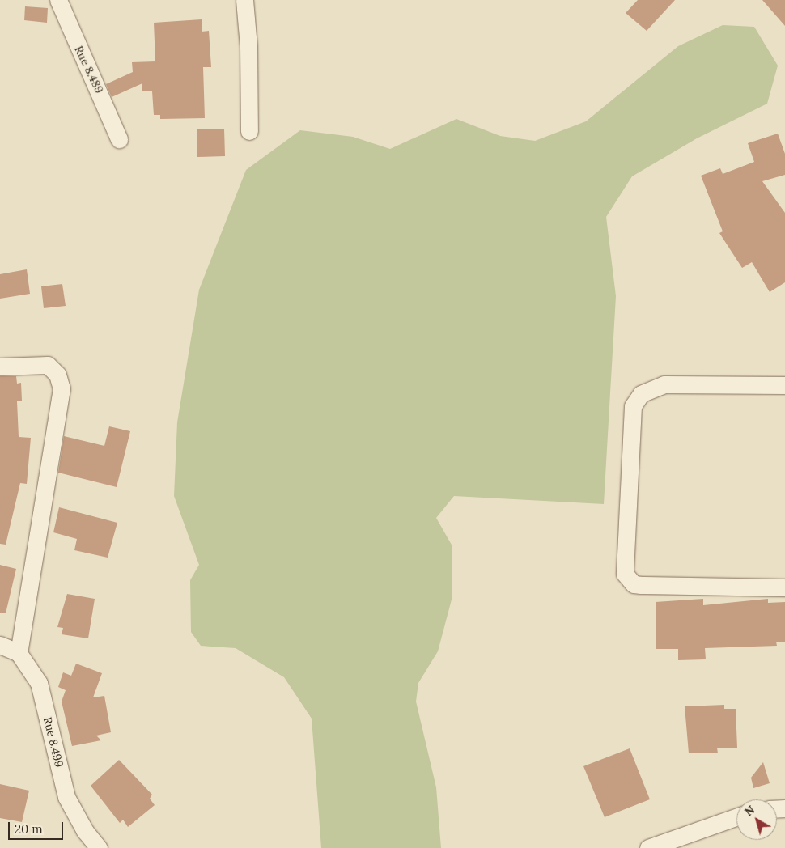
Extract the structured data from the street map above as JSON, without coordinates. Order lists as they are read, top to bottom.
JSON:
{
  "streets": {
    "street": ["Rue 8.489", "Rue 8.499"]
  },
  "scale_bar": "20 m",
  "north": "top left"
}
